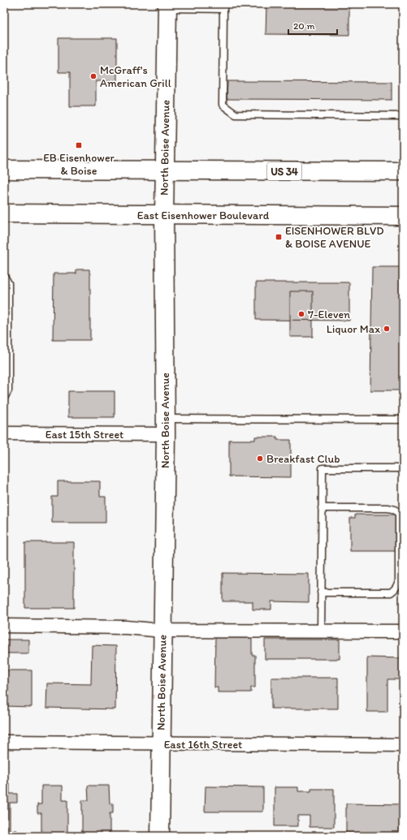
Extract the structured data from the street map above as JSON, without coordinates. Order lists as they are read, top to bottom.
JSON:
{
  "streets": {
    "main road": ["North Boise Avenue", "US 34", "East Eisenhower Boulevard"],
    "street": ["East 15th Street", "East 16th Street"]
  },
  "crossings": [
    ["North Boise Avenue", "US 34"],
    ["North Boise Avenue", "East Eisenhower Boulevard"],
    ["North Boise Avenue", "East 15th Street"],
    ["North Boise Avenue", "East 16th Street"]
  ],
  "places": {
    "other": [
      "McGraff's American Grill",
      "7-Eleven",
      "Liquor Max",
      "Breakfast Club"
    ],
    "transit": ["EB Eisenhower & Boise", "EISENHOWER BLVD & BOISE AVENUE"]
  },
  "scale_bar": "20 m"
}
